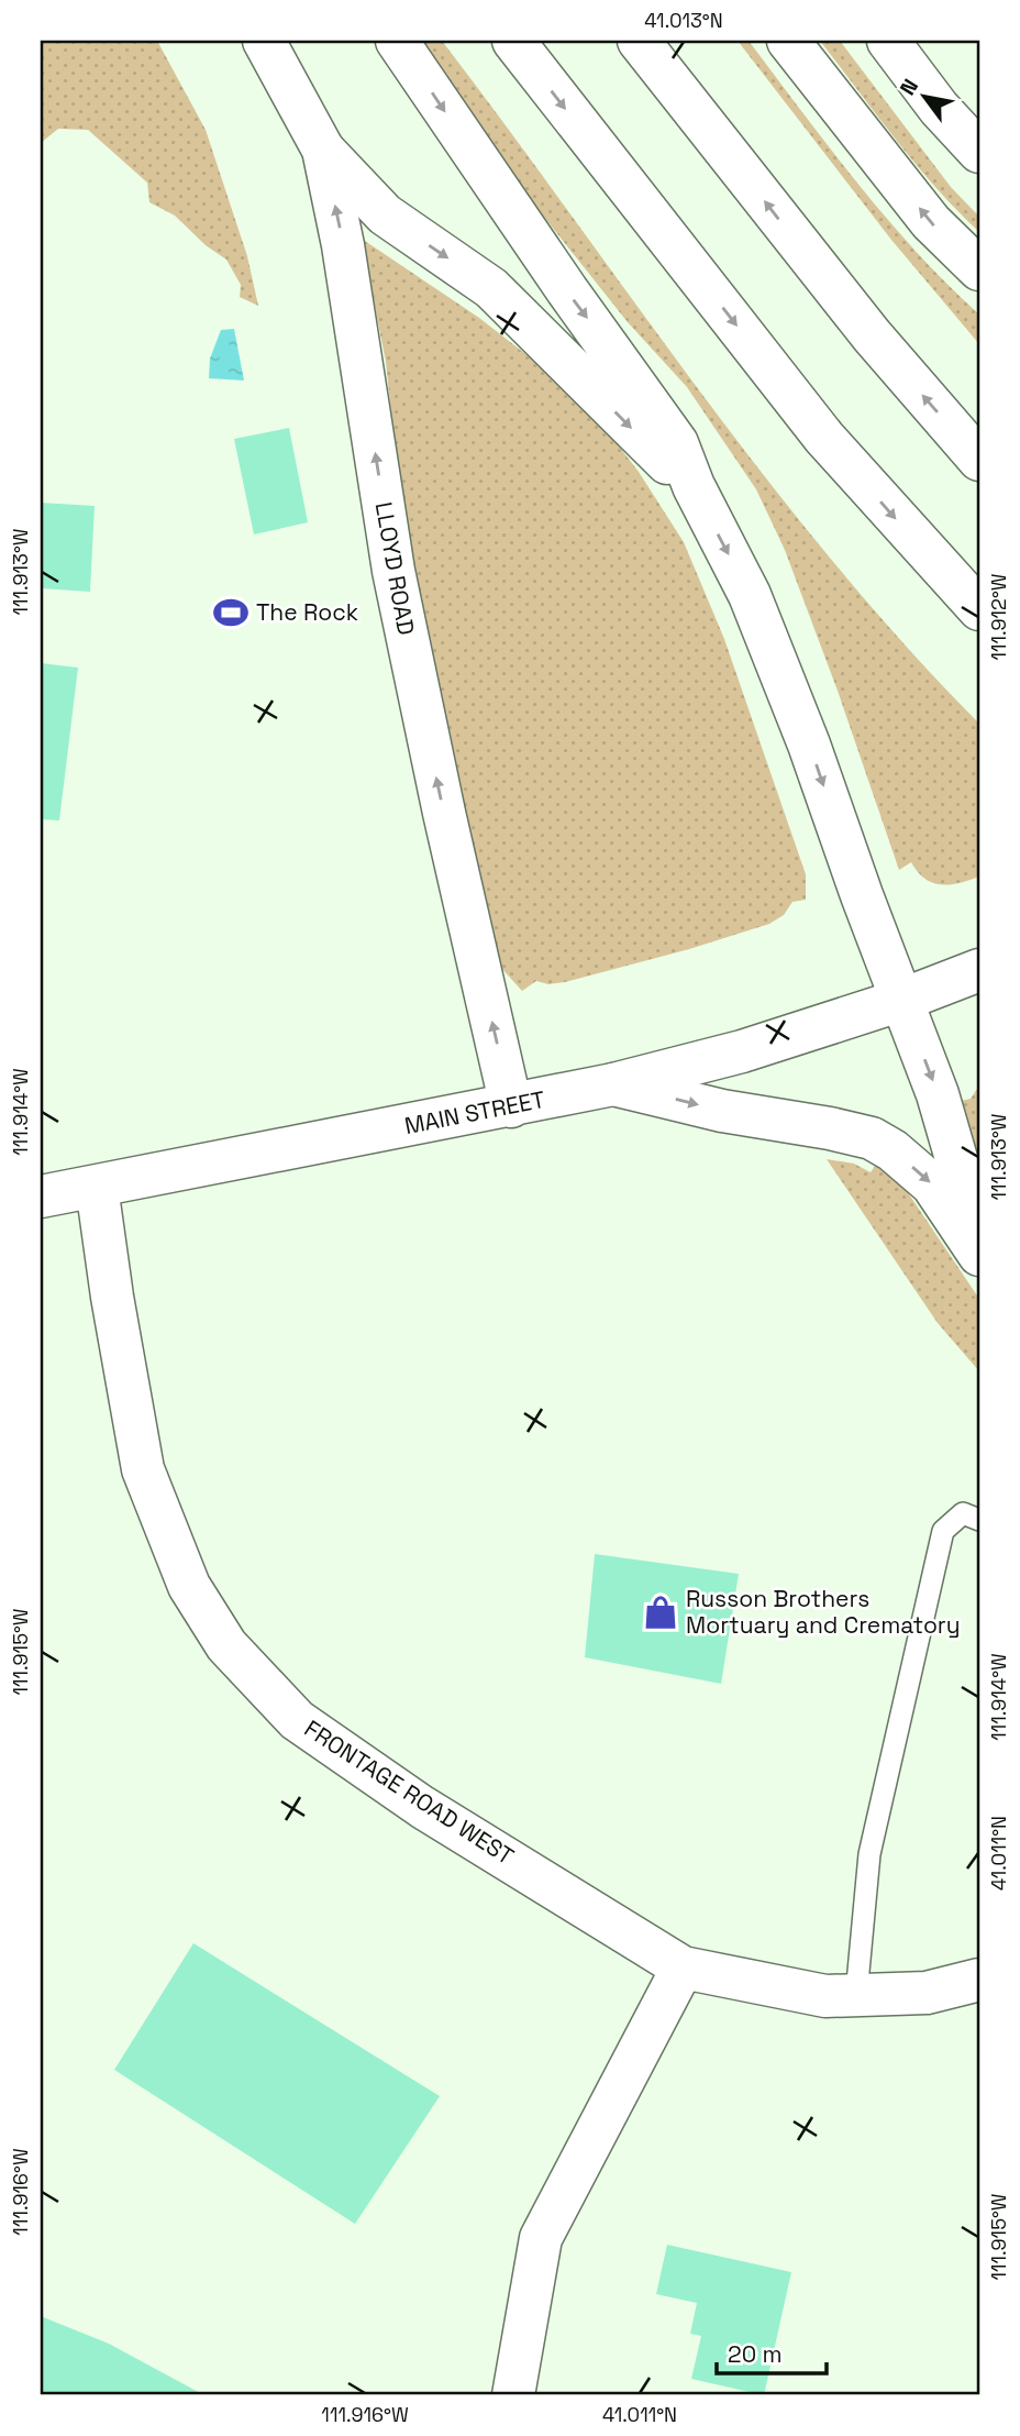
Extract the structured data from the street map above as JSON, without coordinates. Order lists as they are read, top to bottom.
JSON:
{
  "streets": {
    "main road": ["LLOYD ROAD", "MAIN STREET", "FRONTAGE ROAD WEST"]
  },
  "crossings": [
    ["LLOYD ROAD", "MAIN STREET"],
    ["MAIN STREET", "FRONTAGE ROAD WEST"]
  ],
  "places": {
    "sports": ["The Rock"],
    "shop": ["Russon Brothers Mortuary and Crematory"]
  },
  "scale_bar": "20 m",
  "north": "top left",
  "coordinates": [
    "41.013°N",
    "111.913°W",
    "111.912°W",
    "111.914°W",
    "111.915°W",
    "41.011°N",
    "111.916°W"
  ]
}
